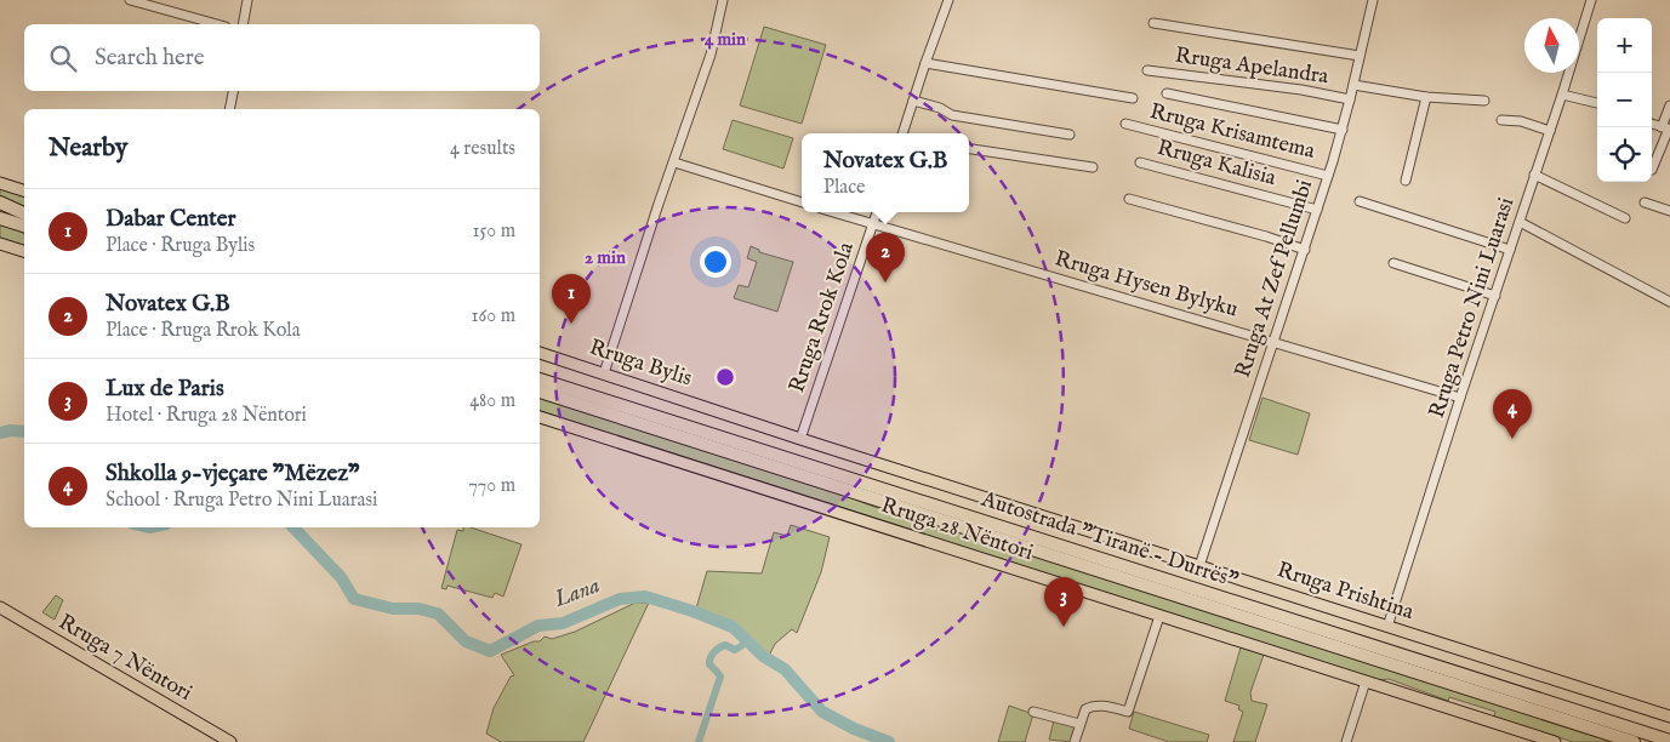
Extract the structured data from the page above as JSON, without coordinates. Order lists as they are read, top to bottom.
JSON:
{
  "streets": {
    "highway": ["Autostrada \"Tiranë - Durrës\""],
    "main road": [
      "Rruga Bylis",
      "Rruga 28 Nëntori",
      "Rruga Prishtina",
      "Rruga 7 Nëntori"
    ],
    "street": [
      "Rruga Apelandra",
      "Rruga Krisamtema",
      "Rruga Kalisia",
      "Rruga At Zef Pellumbi",
      "Rruga Hysen Bylyku",
      "Rruga Petro Nini Luarasi",
      "Rruga Rrok Kola"
    ]
  },
  "crossings": [
    ["Rruga Apelandra", "Rruga At Zef Pellumbi"],
    ["Rruga Krisamtema", "Rruga At Zef Pellumbi"],
    ["Rruga Kalisia", "Rruga At Zef Pellumbi"],
    ["Rruga At Zef Pellumbi", "Rruga Hysen Bylyku"],
    ["Rruga At Zef Pellumbi", "Rruga Prishtina"],
    ["Rruga Hysen Bylyku", "Rruga Petro Nini Luarasi"],
    ["Rruga Hysen Bylyku", "Rruga Rrok Kola"],
    ["Rruga Petro Nini Luarasi", "Rruga Prishtina"],
    ["Rruga Rrok Kola", "Rruga Bylis"],
    ["Rruga Rrok Kola", "Rruga Prishtina"],
    ["Rruga Bylis", "Rruga Prishtina"]
  ],
  "water": ["Lana"],
  "north": "top",
  "page": {
    "map_buttons": ["+", "−"],
    "search": "Search here",
    "heading": ["Nearby", "4 results"],
    "popup": ["Novatex G.B", "Place"],
    "list": [
      {
        "mark": "1",
        "name": "Dabar Center",
        "note": "Place · Rruga Bylis",
        "value": "150 m"
      },
      {
        "mark": "2",
        "name": "Novatex G.B",
        "note": "Place · Rruga Rrok Kola",
        "value": "160 m"
      },
      {
        "mark": "3",
        "name": "Lux de Paris",
        "note": "Hotel · Rruga 28 Nëntori",
        "value": "480 m"
      },
      {
        "mark": "4",
        "name": "Shkolla 9-vjeçare \"Mëzez\"",
        "note": "School · Rruga Petro Nini Luarasi",
        "value": "770 m"
      }
    ],
    "pins": [
      "2",
      "1",
      "4",
      "3"
    ]
  },
  "rings": ["4 min", "2 min"]
}
